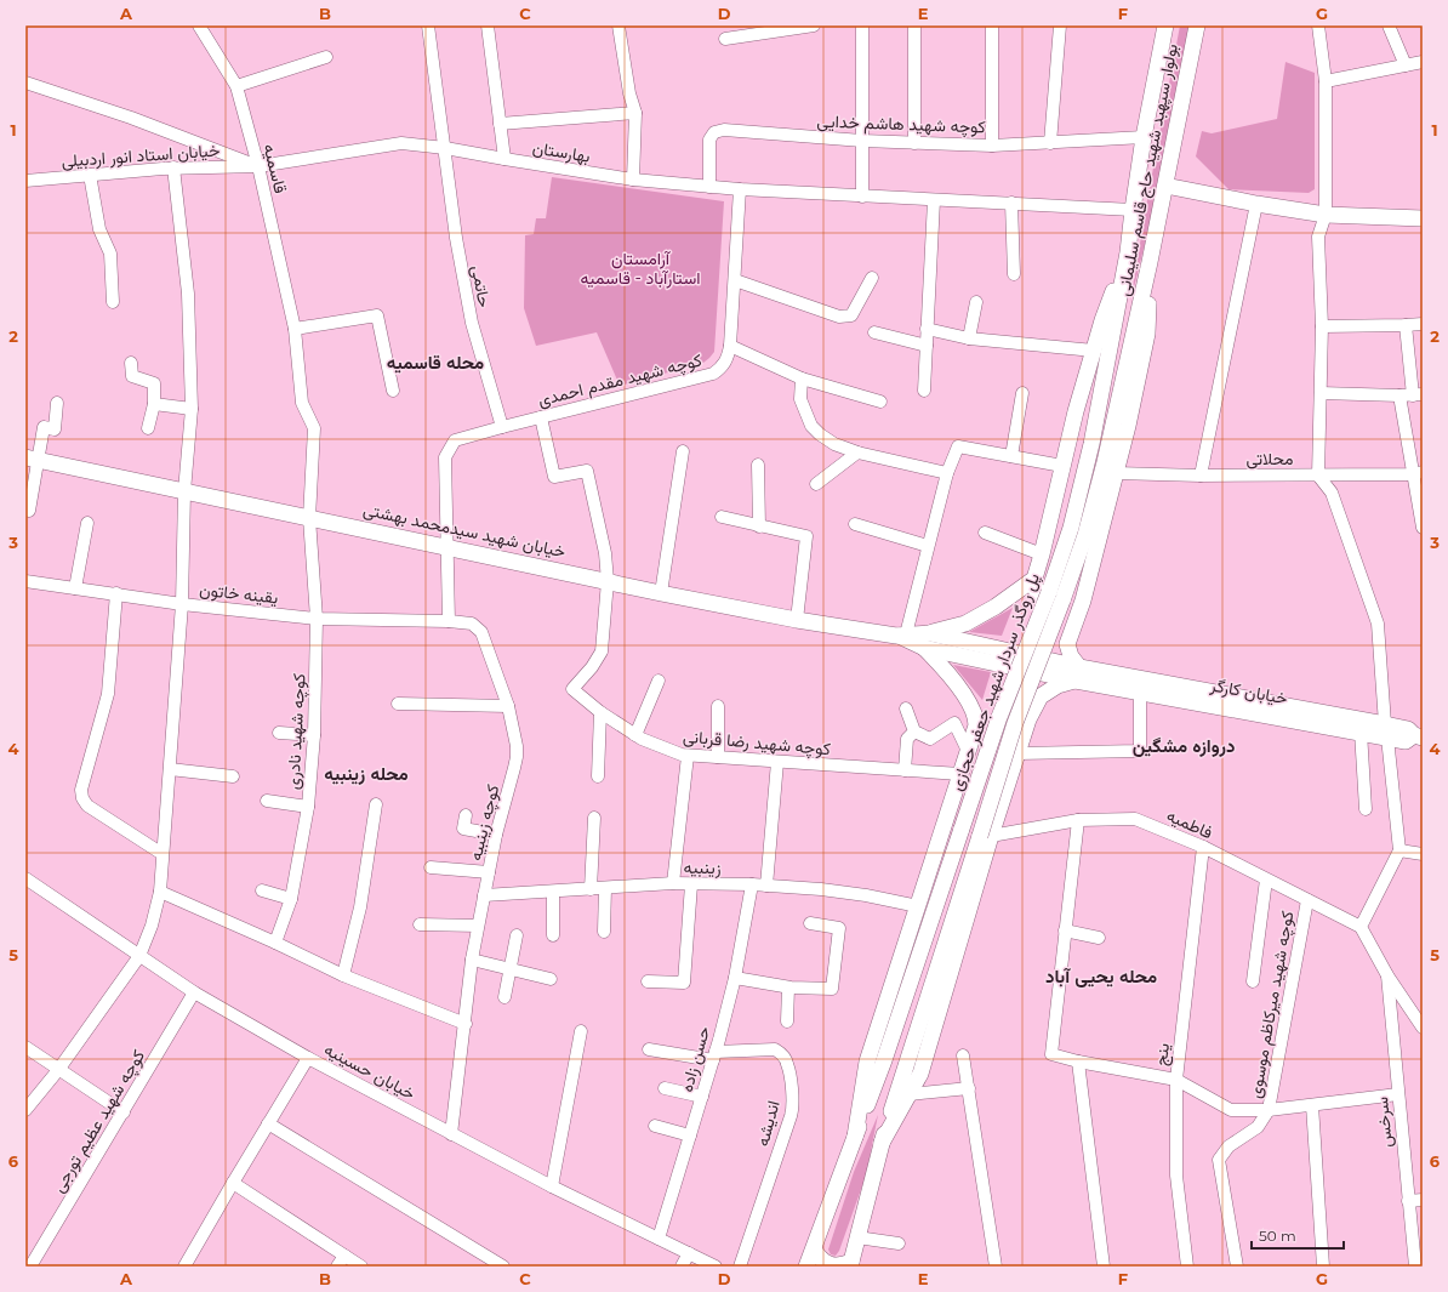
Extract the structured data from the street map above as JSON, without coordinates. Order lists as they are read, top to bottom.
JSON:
{
  "streets": {
    "main road": [
      "بولوار سپهبد شهید حاج قاسم سلیمانی",
      "خیابان شهید سیدمحمد بهشتی",
      "پل روگذر سردار شهید جعفر حجازی",
      "خیابان کارگر"
    ],
    "street": [
      "کوچه شهید هاشم خدایی",
      "بهارستان",
      "خیابان استاد انور اردبیلی",
      "قاسمیه",
      "حاتمی",
      "کوچه شهید مقدم احمدی",
      "محلاتی",
      "یقینه خاتون",
      "کوچه شهید نادری",
      "کوچه شهید رضا قربانی",
      "کوچه زینبیه",
      "فاطمیه",
      "زینبیه",
      "کوچه شهید میرکاظم موسوی",
      "ینج",
      "حسن زاده",
      "خیابان حسینیه",
      "کوچه شهید عظیم تورجی",
      "سرخس",
      "اندیشه"
    ]
  },
  "crossings": [
    ["کوچه شهید هاشم خدایی", "بهارستان"],
    ["کوچه شهید هاشم خدایی", "بولوار سپهبد شهید حاج قاسم سلیمانی"],
    ["بهارستان", "خیابان استاد انور اردبیلی"],
    ["بهارستان", "قاسمیه"],
    ["بهارستان", "بولوار سپهبد شهید حاج قاسم سلیمانی"],
    ["بهارستان", "حاتمی"],
    ["بهارستان", "کوچه شهید مقدم احمدی"],
    ["خیابان استاد انور اردبیلی", "قاسمیه"],
    ["قاسمیه", "خیابان شهید سیدمحمد بهشتی"],
    ["قاسمیه", "کوچه شهید نادری"],
    ["بولوار سپهبد شهید حاج قاسم سلیمانی", "پل روگذر سردار شهید جعفر حجازی"],
    ["حاتمی", "کوچه شهید مقدم احمدی"],
    ["کوچه شهید مقدم احمدی", "خیابان شهید سیدمحمد بهشتی"],
    ["خیابان شهید سیدمحمد بهشتی", "خیابان کارگر"],
    ["خیابان شهید سیدمحمد بهشتی", "کوچه شهید نادری"],
    ["خیابان شهید سیدمحمد بهشتی", "کوچه شهید رضا قربانی"],
    ["یقینه خاتون", "کوچه شهید نادری"],
    ["یقینه خاتون", "کوچه زینبیه"],
    ["پل روگذر سردار شهید جعفر حجازی", "فاطمیه"],
    ["کوچه زینبیه", "زینبیه"],
    ["کوچه زینبیه", "خیابان حسینیه"],
    ["فاطمیه", "کوچه شهید میرکاظم موسوی"],
    ["فاطمیه", "ینج"],
    ["زینبیه", "حسن زاده"],
    ["حسن زاده", "خیابان حسینیه"],
    ["حسن زاده", "اندیشه"],
    ["خیابان حسینیه", "کوچه شهید عظیم تورجی"]
  ],
  "districts": [
    "محله قاسمیه",
    "دروازه مشگین",
    "محله زینبیه",
    "محله یحیی آباد"
  ],
  "parks": ["آرامستان استارآباد - قاسمیه"],
  "scale_bar": "50 m",
  "grid": {
    "columns": [
      "A",
      "B",
      "C",
      "D",
      "E",
      "F",
      "G"
    ],
    "rows": [
      "1",
      "2",
      "3",
      "4",
      "5",
      "6"
    ]
  }
}
